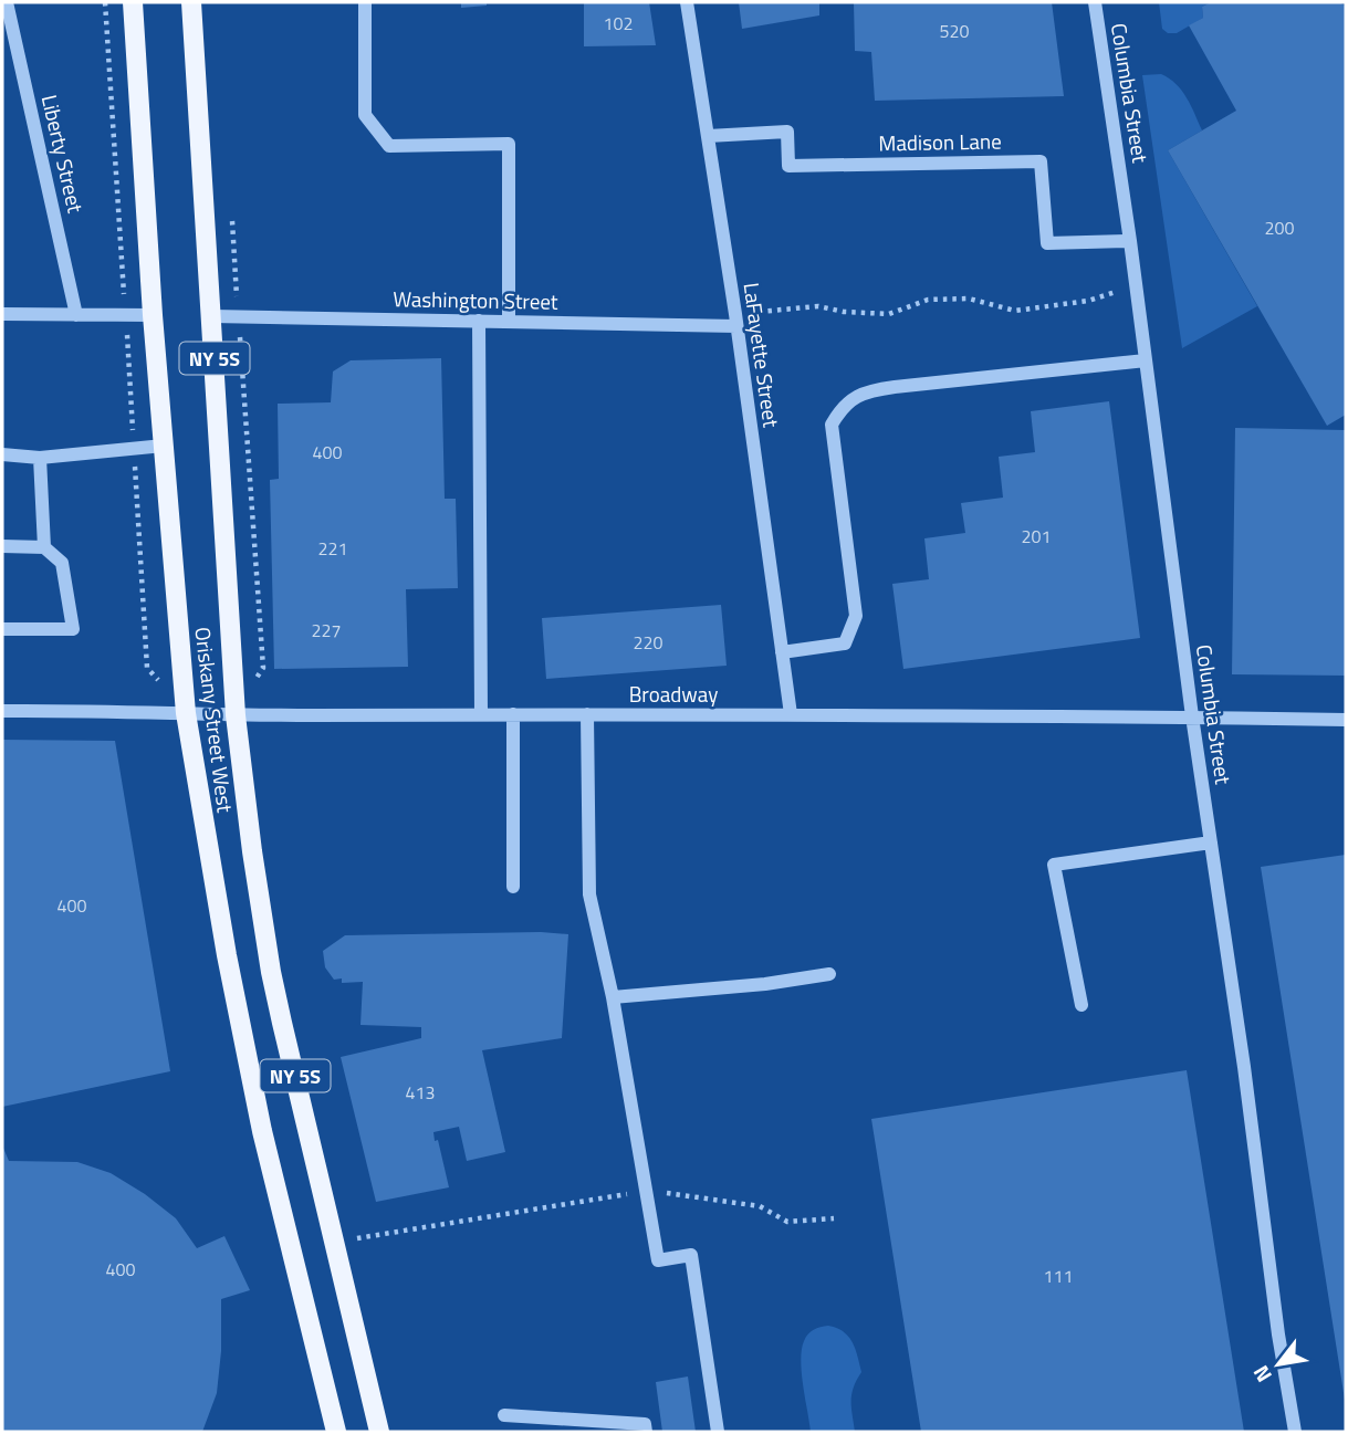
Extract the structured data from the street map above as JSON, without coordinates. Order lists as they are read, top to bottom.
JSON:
{
  "streets": {
    "main road": ["NY 5S", "Oriskany Street West"],
    "street": [
      "Columbia Street",
      "Madison Lane",
      "Liberty Street",
      "Washington Street",
      "LaFayette Street",
      "Broadway"
    ]
  },
  "crossings": [
    ["Columbia Street", "Madison Lane"],
    ["Columbia Street", "Broadway"],
    ["Madison Lane", "LaFayette Street"],
    ["Washington Street", "LaFayette Street"],
    ["Washington Street", "Oriskany Street West"],
    ["LaFayette Street", "Broadway"],
    ["Broadway", "Oriskany Street West"]
  ],
  "house_numbers": [
    "102",
    "520",
    "200",
    "400",
    "201",
    "221",
    "227",
    "220",
    "400",
    "413",
    "400",
    "111"
  ],
  "north": "bottom left"
}
